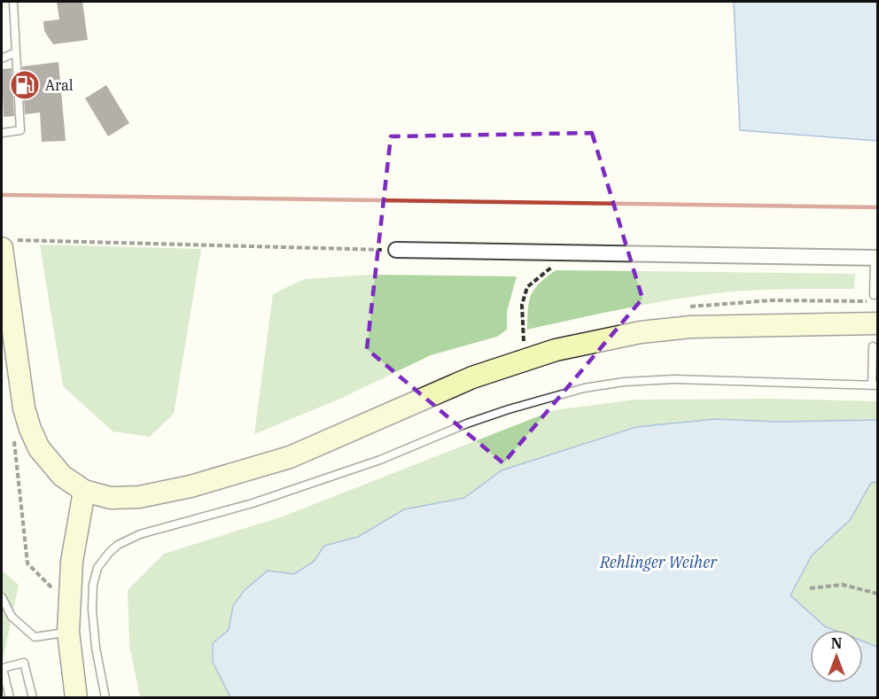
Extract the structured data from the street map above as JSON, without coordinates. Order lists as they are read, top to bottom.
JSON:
{
  "water": ["Rehlinger Weiher"],
  "places": {
    "fuel station": ["Aral"]
  },
  "north": "top"
}
